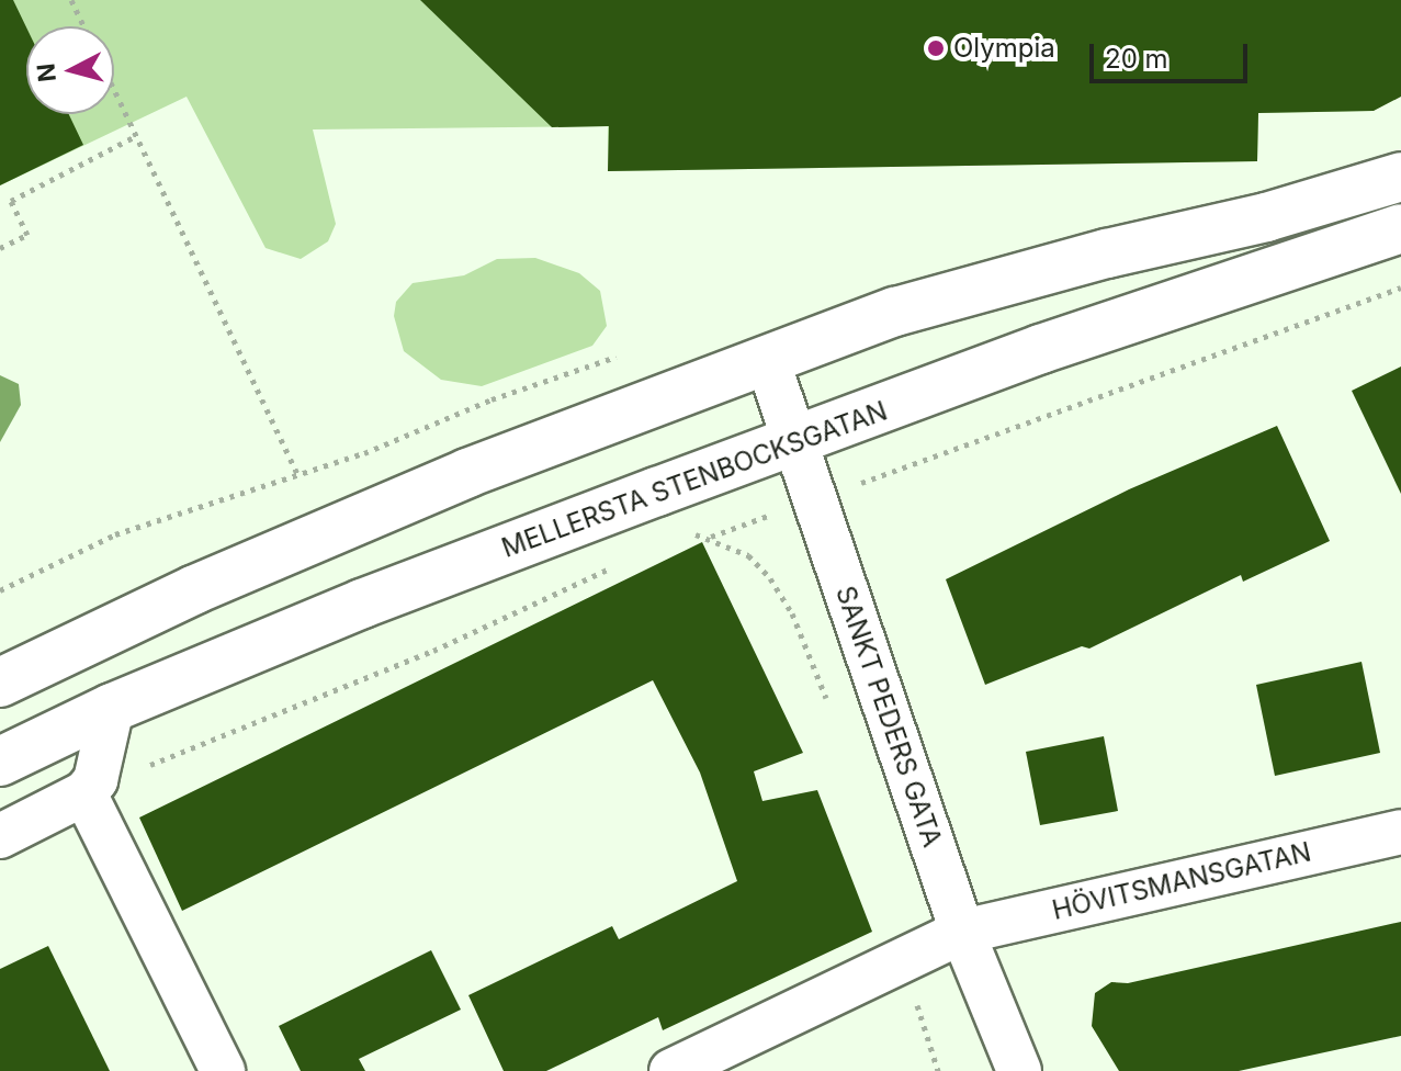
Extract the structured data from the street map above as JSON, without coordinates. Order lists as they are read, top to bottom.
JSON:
{
  "streets": {
    "main road": ["MELLERSTA STENBOCKSGATAN"],
    "street": ["SANKT PEDERS GATA", "HÖVITSMANSGATAN"]
  },
  "crossings": [
    ["MELLERSTA STENBOCKSGATAN", "SANKT PEDERS GATA"],
    ["SANKT PEDERS GATA", "HÖVITSMANSGATAN"]
  ],
  "places": ["Olympia"],
  "scale_bar": "20 m",
  "north": "left"
}
